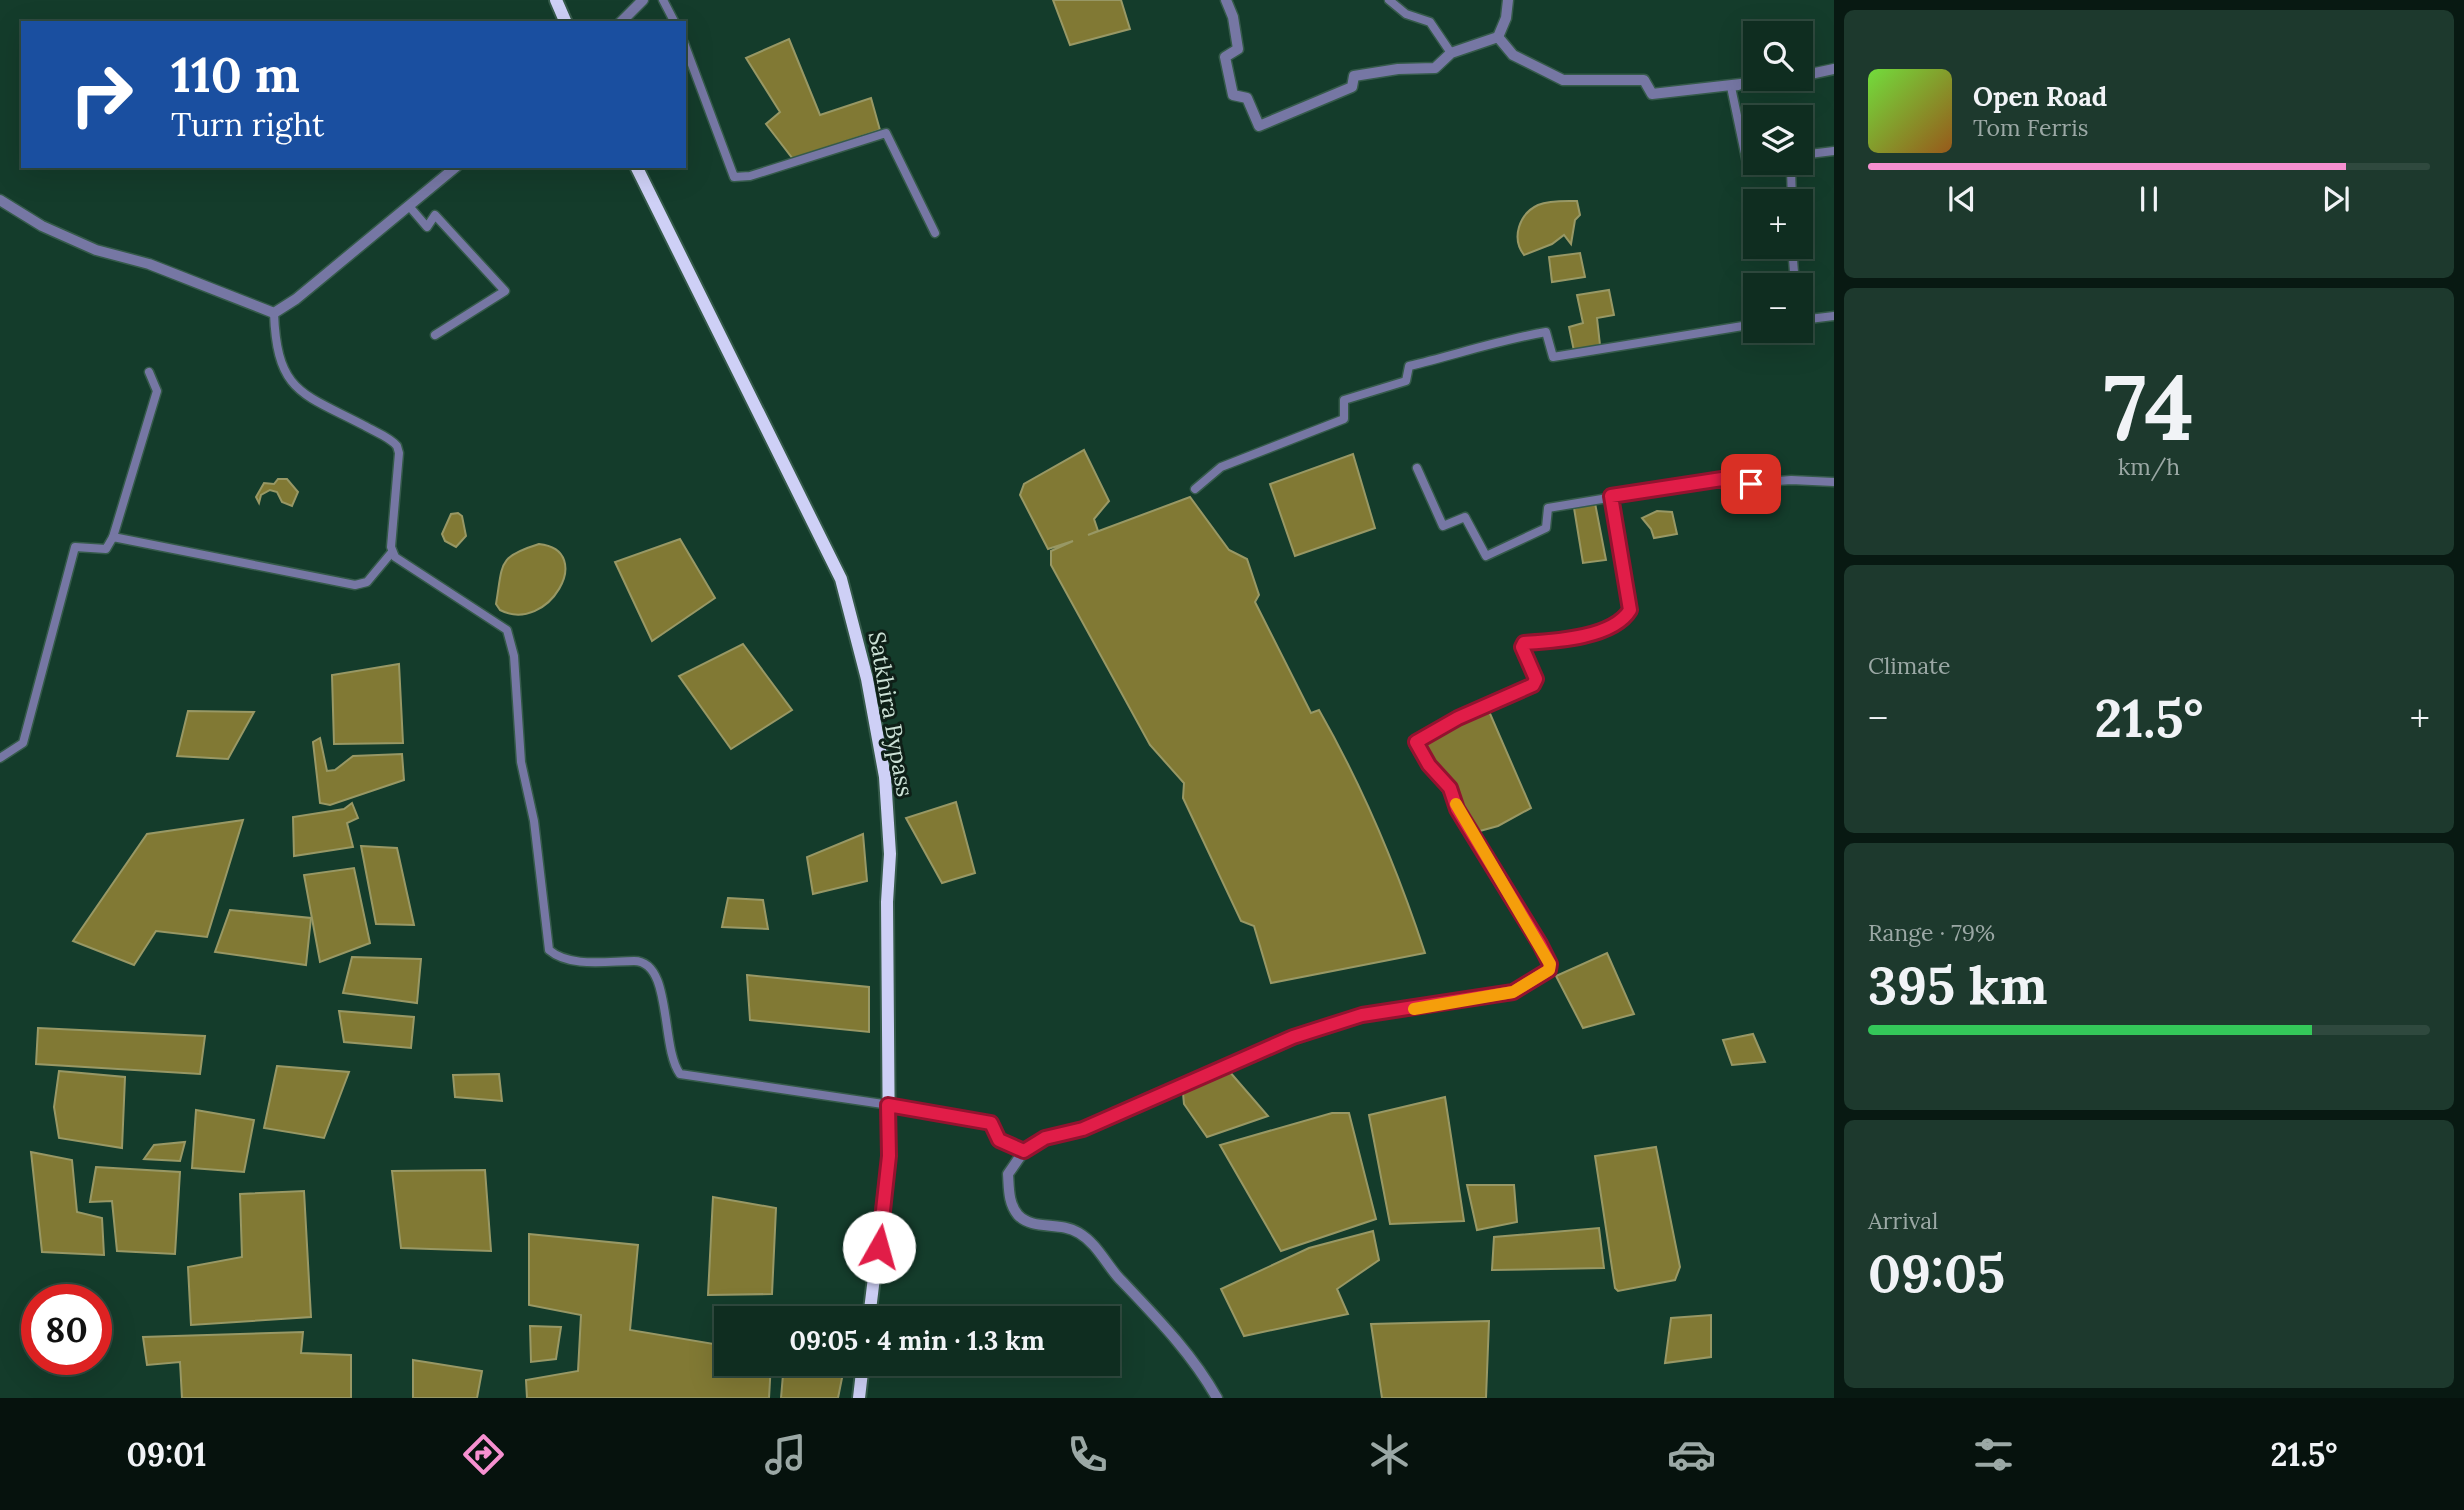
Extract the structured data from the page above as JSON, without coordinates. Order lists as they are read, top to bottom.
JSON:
{
  "streets": {
    "highway": ["Satkhira Bypass"]
  },
  "page": {
    "map_buttons": ["+", "−"],
    "turn": ["110 m", "Turn right"],
    "song": ["Open Road", "Tom Ferris"],
    "tile": [
      ["74", "km/h"],
      "Climate",
      ["Range · 79%", "395 km"],
      ["Arrival", "09:05"]
    ],
    "heat": ["−", "21.5°", "+"],
    "limit": "80",
    "trip": "09:05 · 4 min · 1.3 km",
    "tabs": ["09:01", "21.5°"]
  }
}
